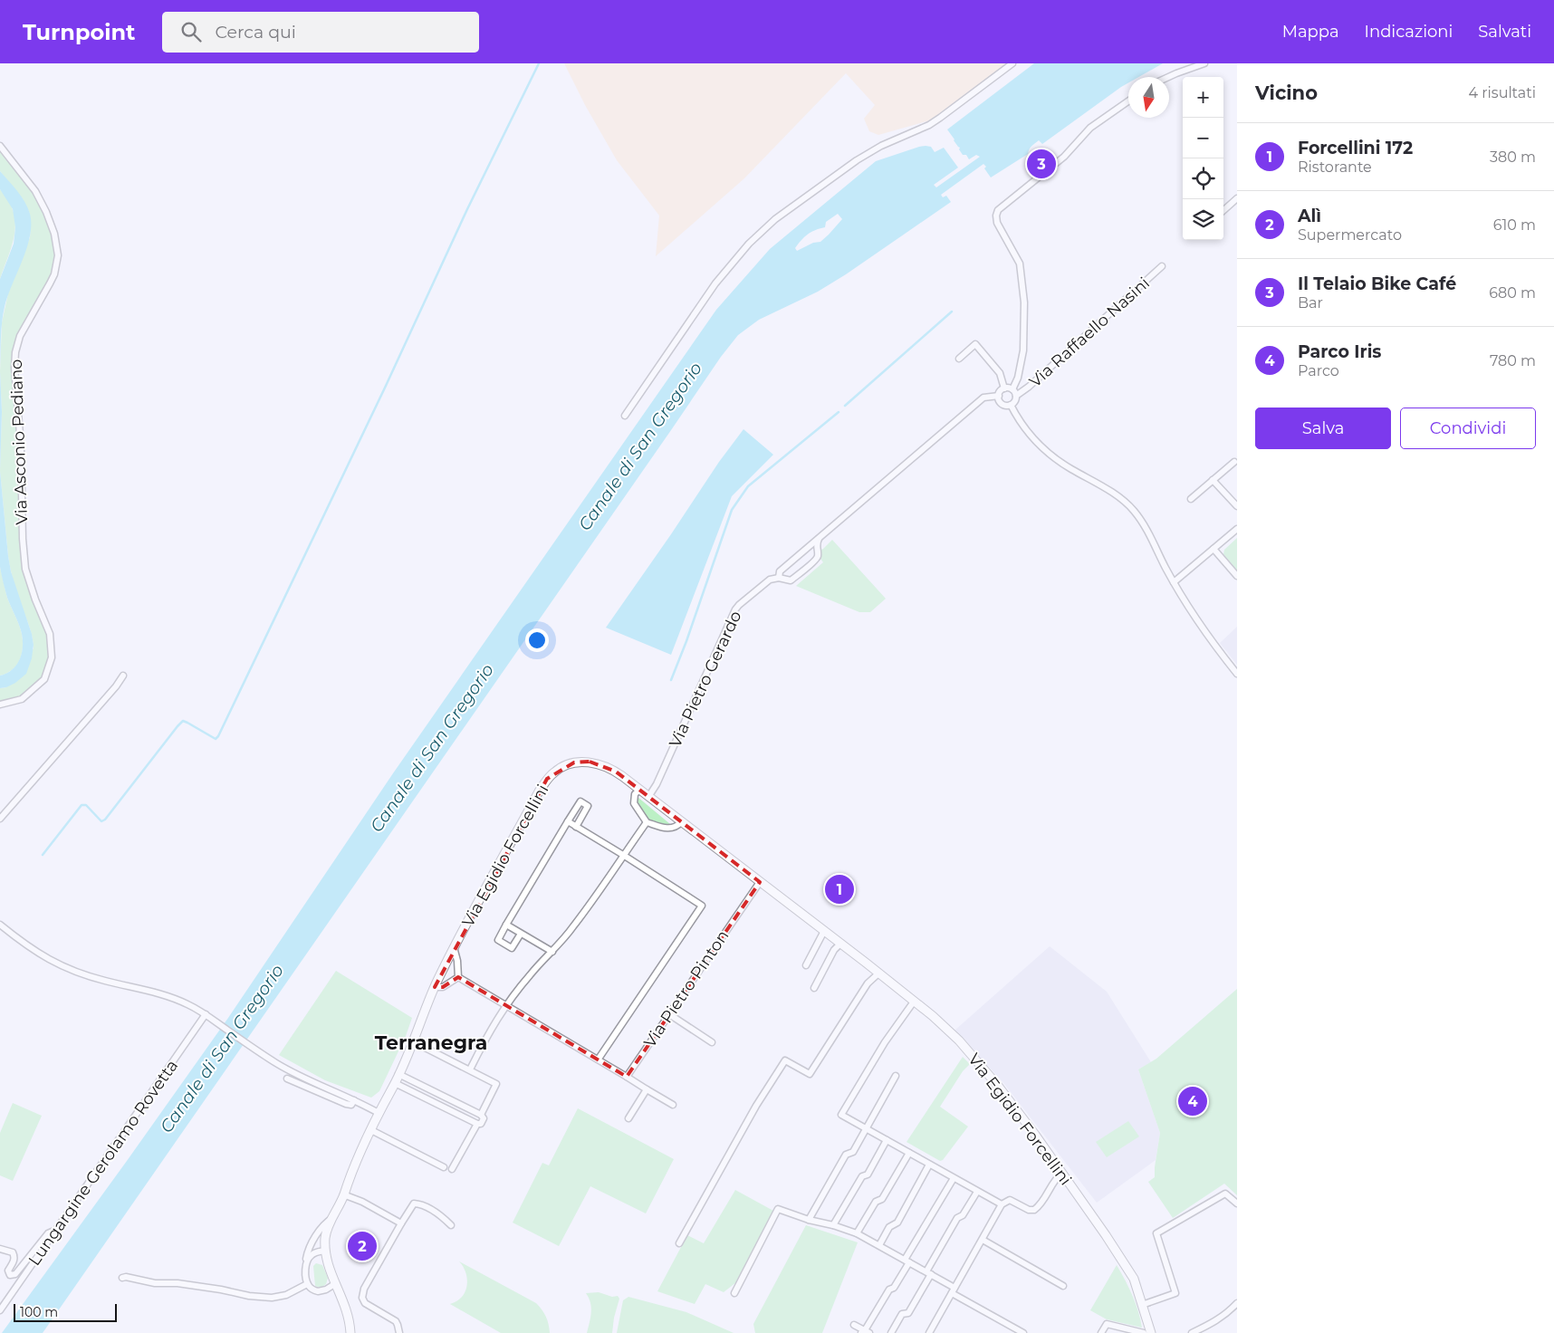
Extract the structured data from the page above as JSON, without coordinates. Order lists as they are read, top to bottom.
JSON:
{
  "streets": {
    "street": [
      "Via Raffaello Nasini",
      "Via Asconio Pediano",
      "Via Pietro Gerardo",
      "Via Egidio Forcellini",
      "Via Pietro Pinton",
      "Lungargine Gerolamo Rovetta"
    ]
  },
  "crossings": [
    ["Via Raffaello Nasini", "Via Pietro Gerardo"],
    ["Via Pietro Gerardo", "Via Egidio Forcellini"],
    ["Via Egidio Forcellini", "Via Pietro Pinton"]
  ],
  "districts": ["Terranegra"],
  "water": ["Canale di San Gregorio"],
  "scale_bar": "100 m",
  "north": "bottom",
  "page": {
    "header": "Turnpoint",
    "search": "Cerca qui",
    "nav": ["Mappa", "Indicazioni", "Salvati"],
    "heading": ["Vicino", "4 risultati"],
    "map_buttons": ["+", "−"],
    "list": [
      {
        "mark": "1",
        "name": "Forcellini 172",
        "note": "Ristorante",
        "value": "380 m"
      },
      {
        "mark": "2",
        "name": "Alì",
        "note": "Supermercato",
        "value": "610 m"
      },
      {
        "mark": "3",
        "name": "Il Telaio Bike Café",
        "note": "Bar",
        "value": "680 m"
      },
      {
        "mark": "4",
        "name": "Parco Iris",
        "note": "Parco",
        "value": "780 m"
      }
    ],
    "pins": [
      "3",
      "1",
      "4",
      "2"
    ],
    "buttons": ["Salva", "Condividi"],
    "scale": "100 m"
  }
}
